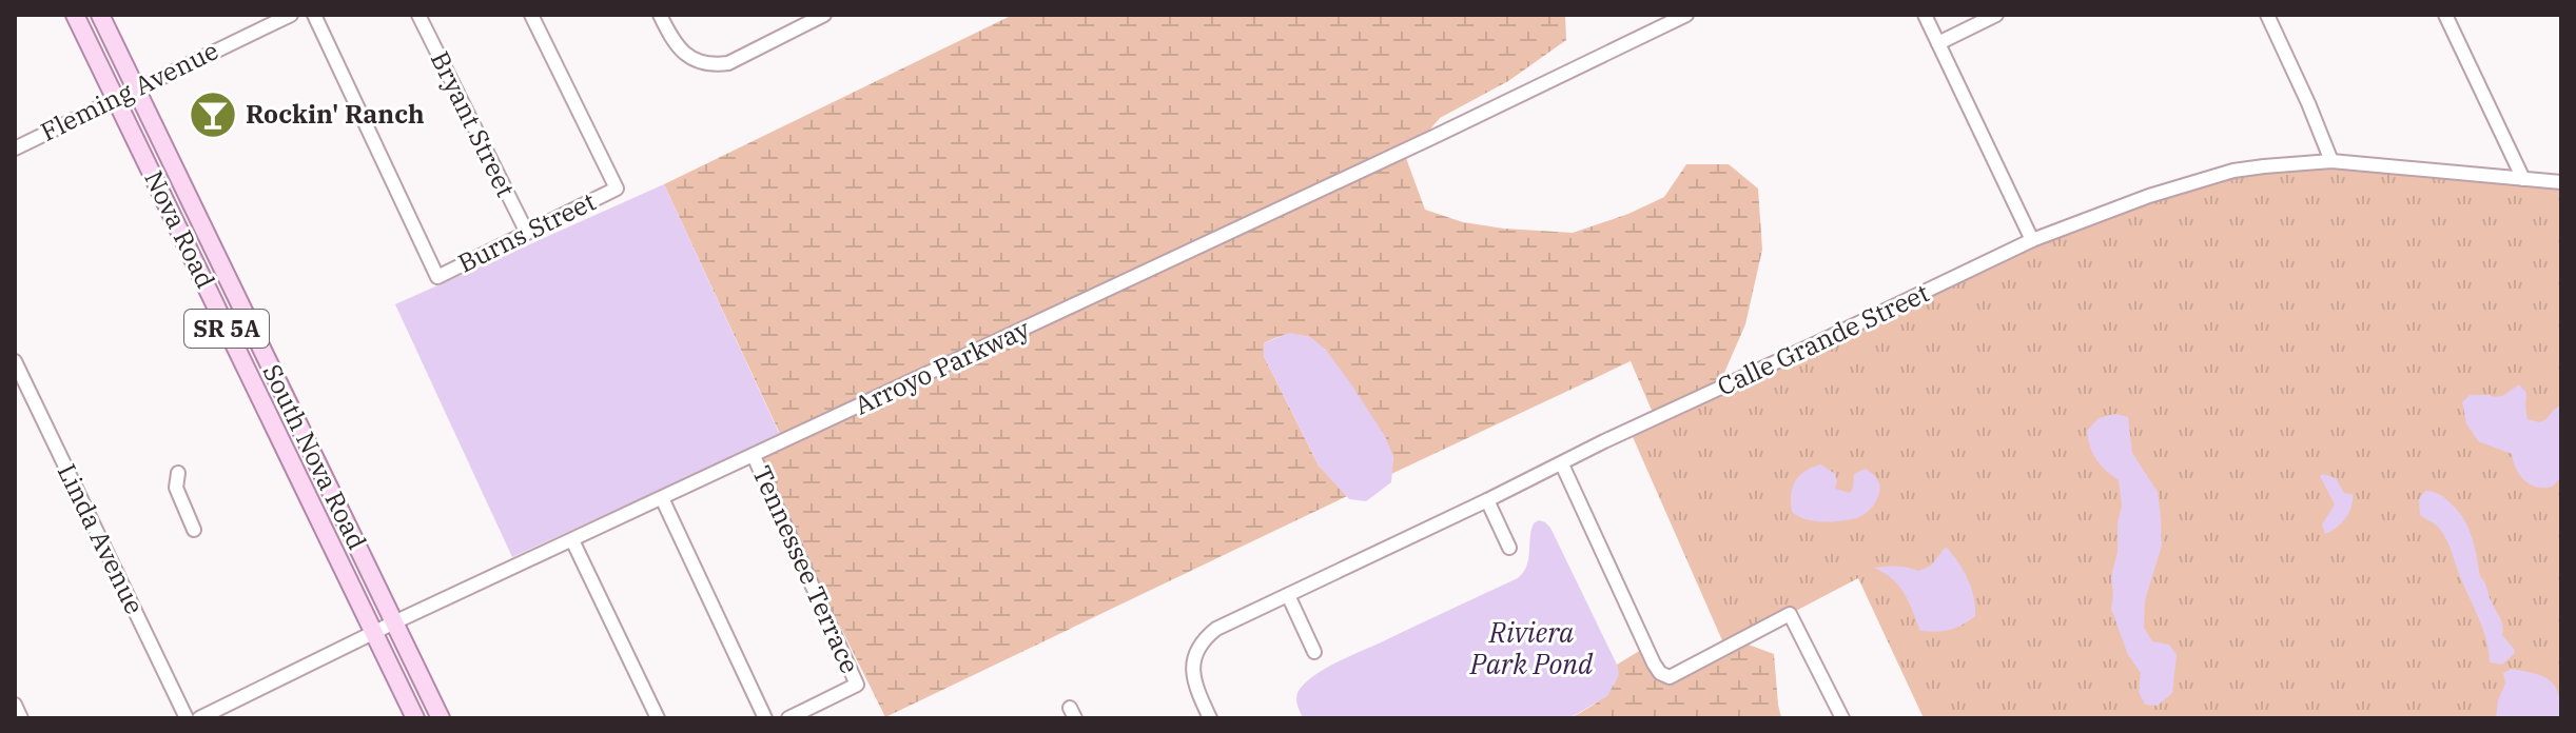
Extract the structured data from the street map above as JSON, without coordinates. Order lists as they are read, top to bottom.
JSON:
{
  "streets": {
    "main road": ["Nova Road", "SR 5A", "South Nova Road"],
    "street": [
      "Fleming Avenue",
      "Bryant Street",
      "Burns Street",
      "Calle Grande Street",
      "Arroyo Parkway",
      "Linda Avenue",
      "Tennessee Terrace"
    ]
  },
  "crossings": [
    ["Fleming Avenue", "Nova Road"],
    ["Fleming Avenue", "South Nova Road"],
    ["Bryant Street", "Burns Street"],
    ["Nova Road", "Arroyo Parkway"],
    ["Arroyo Parkway", "South Nova Road"],
    ["Arroyo Parkway", "Tennessee Terrace"]
  ],
  "water": ["Riviera Park Pond"],
  "places": {
    "bar": ["Rockin' Ranch"]
  }
}
